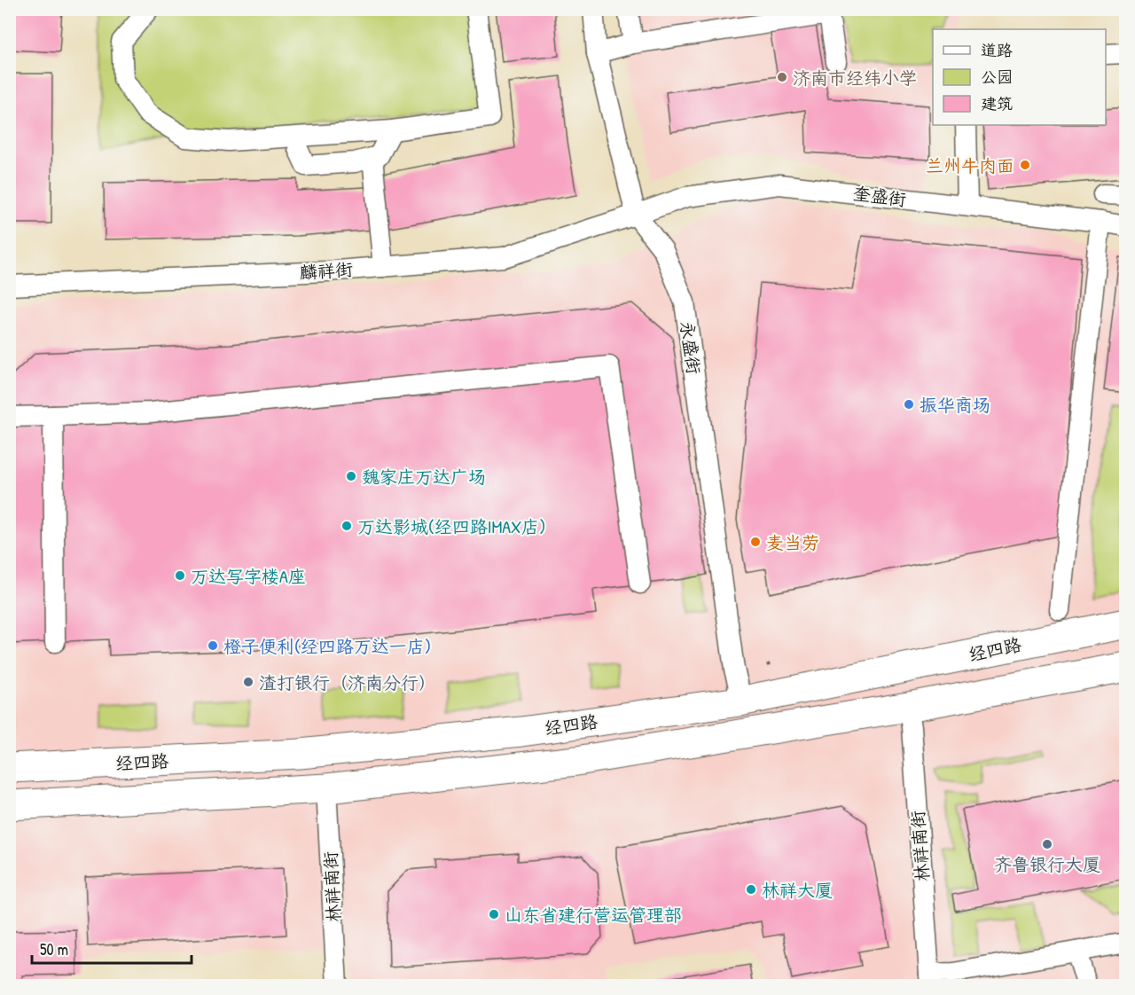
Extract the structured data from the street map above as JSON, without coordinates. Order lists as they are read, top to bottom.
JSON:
{
  "streets": {
    "main road": ["经四路"],
    "street": [
      "奎盛街",
      "麟祥街",
      "永盛街",
      "林祥南街"
    ]
  },
  "crossings": [
    ["奎盛街", "麟祥街"],
    ["奎盛街", "永盛街"],
    ["麟祥街", "永盛街"],
    ["永盛街", "经四路"],
    ["经四路", "林祥南街"]
  ],
  "places": [
    "济南市经纬小学",
    "兰州牛肉面",
    "振华商场",
    "魏家庄万达广场",
    "万达影城(经四路IMAX店)",
    "麦当劳",
    "万达写字楼A座",
    "橙子便利(经四路万达一店)",
    "渣打银行（济南分行）",
    "齐鲁银行大厦",
    "林祥大厦",
    "山东省建行营运管理部"
  ],
  "legend": ["道路", "公园", "建筑"],
  "scale_bar": "50 m"
}
